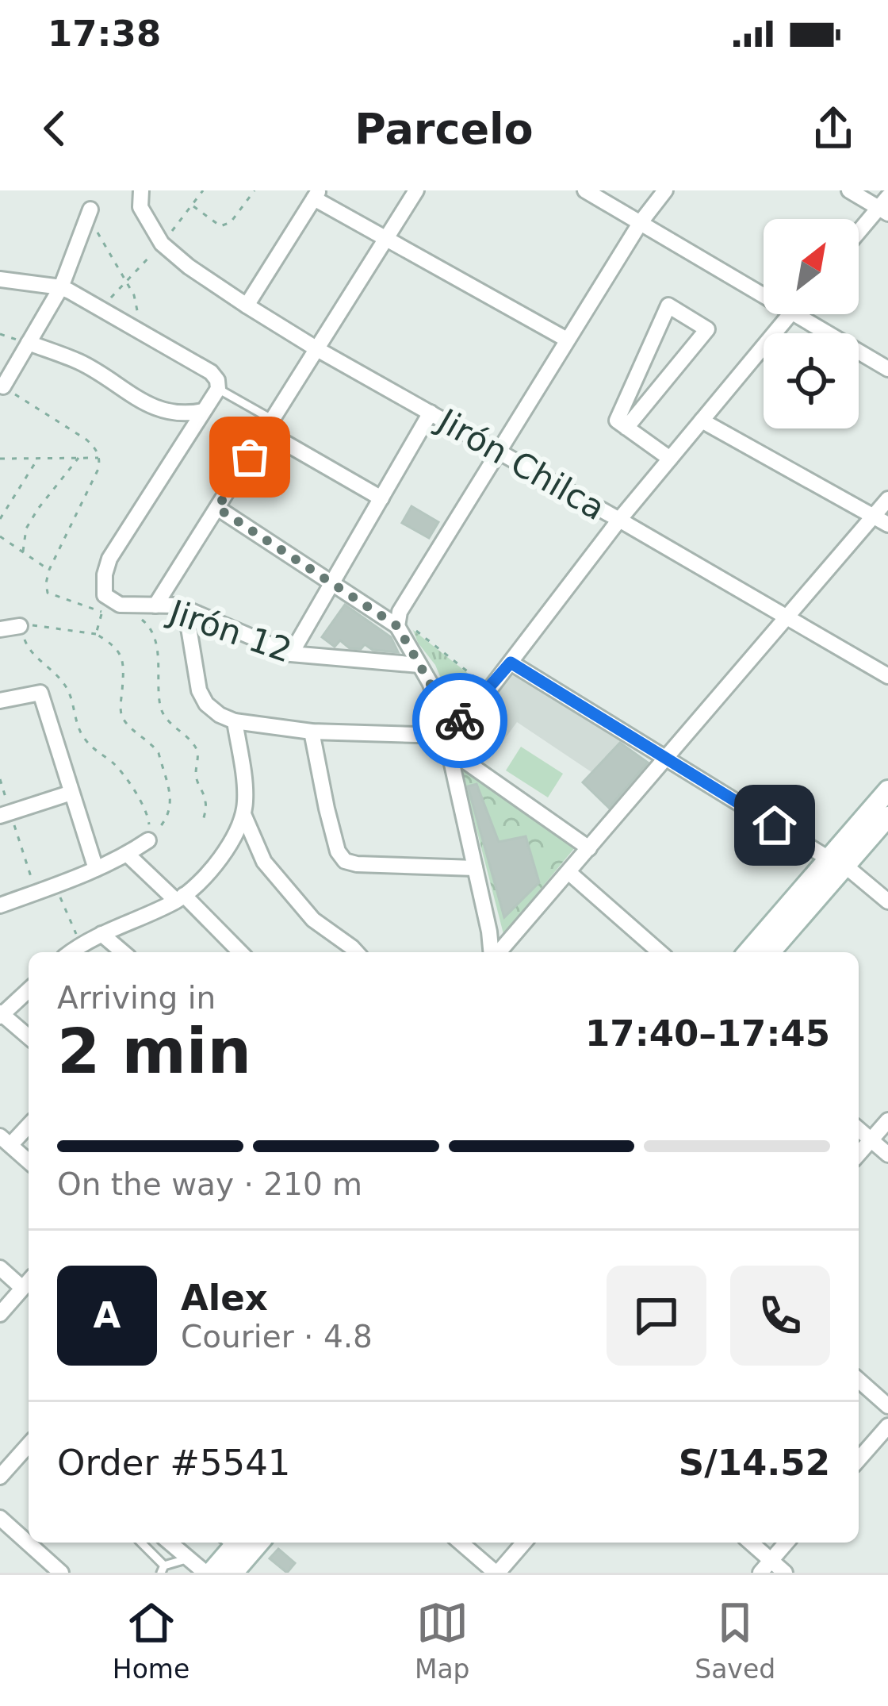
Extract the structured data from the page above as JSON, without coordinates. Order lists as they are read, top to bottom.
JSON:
{
  "streets": {
    "street": ["Jirón Chilca", "Jirón 12"]
  },
  "north": "top right",
  "page": {
    "status": "17:38",
    "header": "Parcelo",
    "heading": ["2 min", "Arriving in", "17:40–17:45"],
    "panel": [
      "Alex",
      "Courier · 4.8",
      "Order #5541",
      "S/14.52"
    ],
    "bar": "On the way · 210 m",
    "round": "A",
    "tabs": ["Home", "Map", "Saved"]
  }
}
